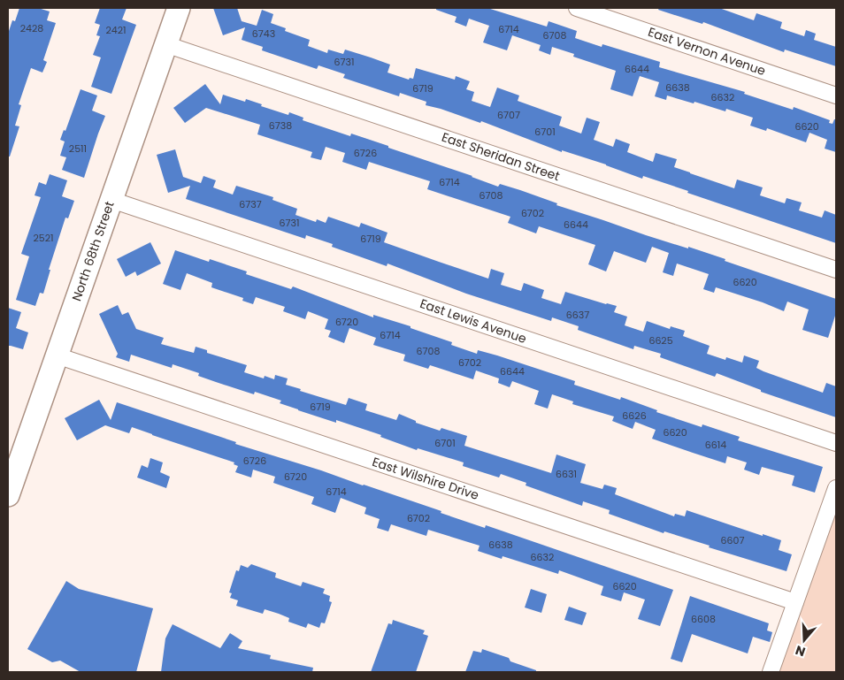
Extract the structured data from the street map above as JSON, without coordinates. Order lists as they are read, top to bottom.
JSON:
{
  "streets": {
    "street": [
      "East Vernon Avenue",
      "East Sheridan Street",
      "North 68th Street",
      "East Lewis Avenue",
      "East Wilshire Drive"
    ]
  },
  "crossings": [
    ["East Sheridan Street", "North 68th Street"],
    ["North 68th Street", "East Lewis Avenue"],
    ["North 68th Street", "East Wilshire Drive"]
  ],
  "house_numbers": [
    "2428",
    "6714",
    "2421",
    "6743",
    "6708",
    "6731",
    "6644",
    "6638",
    "6719",
    "6632",
    "6707",
    "6738",
    "6620",
    "6701",
    "2511",
    "6726",
    "6714",
    "6708",
    "6737",
    "6702",
    "6731",
    "6644",
    "2521",
    "6719",
    "6620",
    "6637",
    "6720",
    "6714",
    "6625",
    "6708",
    "6702",
    "6644",
    "6719",
    "6626",
    "6620",
    "6701",
    "6614",
    "6726",
    "6631",
    "6720",
    "6714",
    "6702",
    "6607",
    "6638",
    "6632",
    "6620",
    "6608"
  ],
  "north": "bottom"
}
